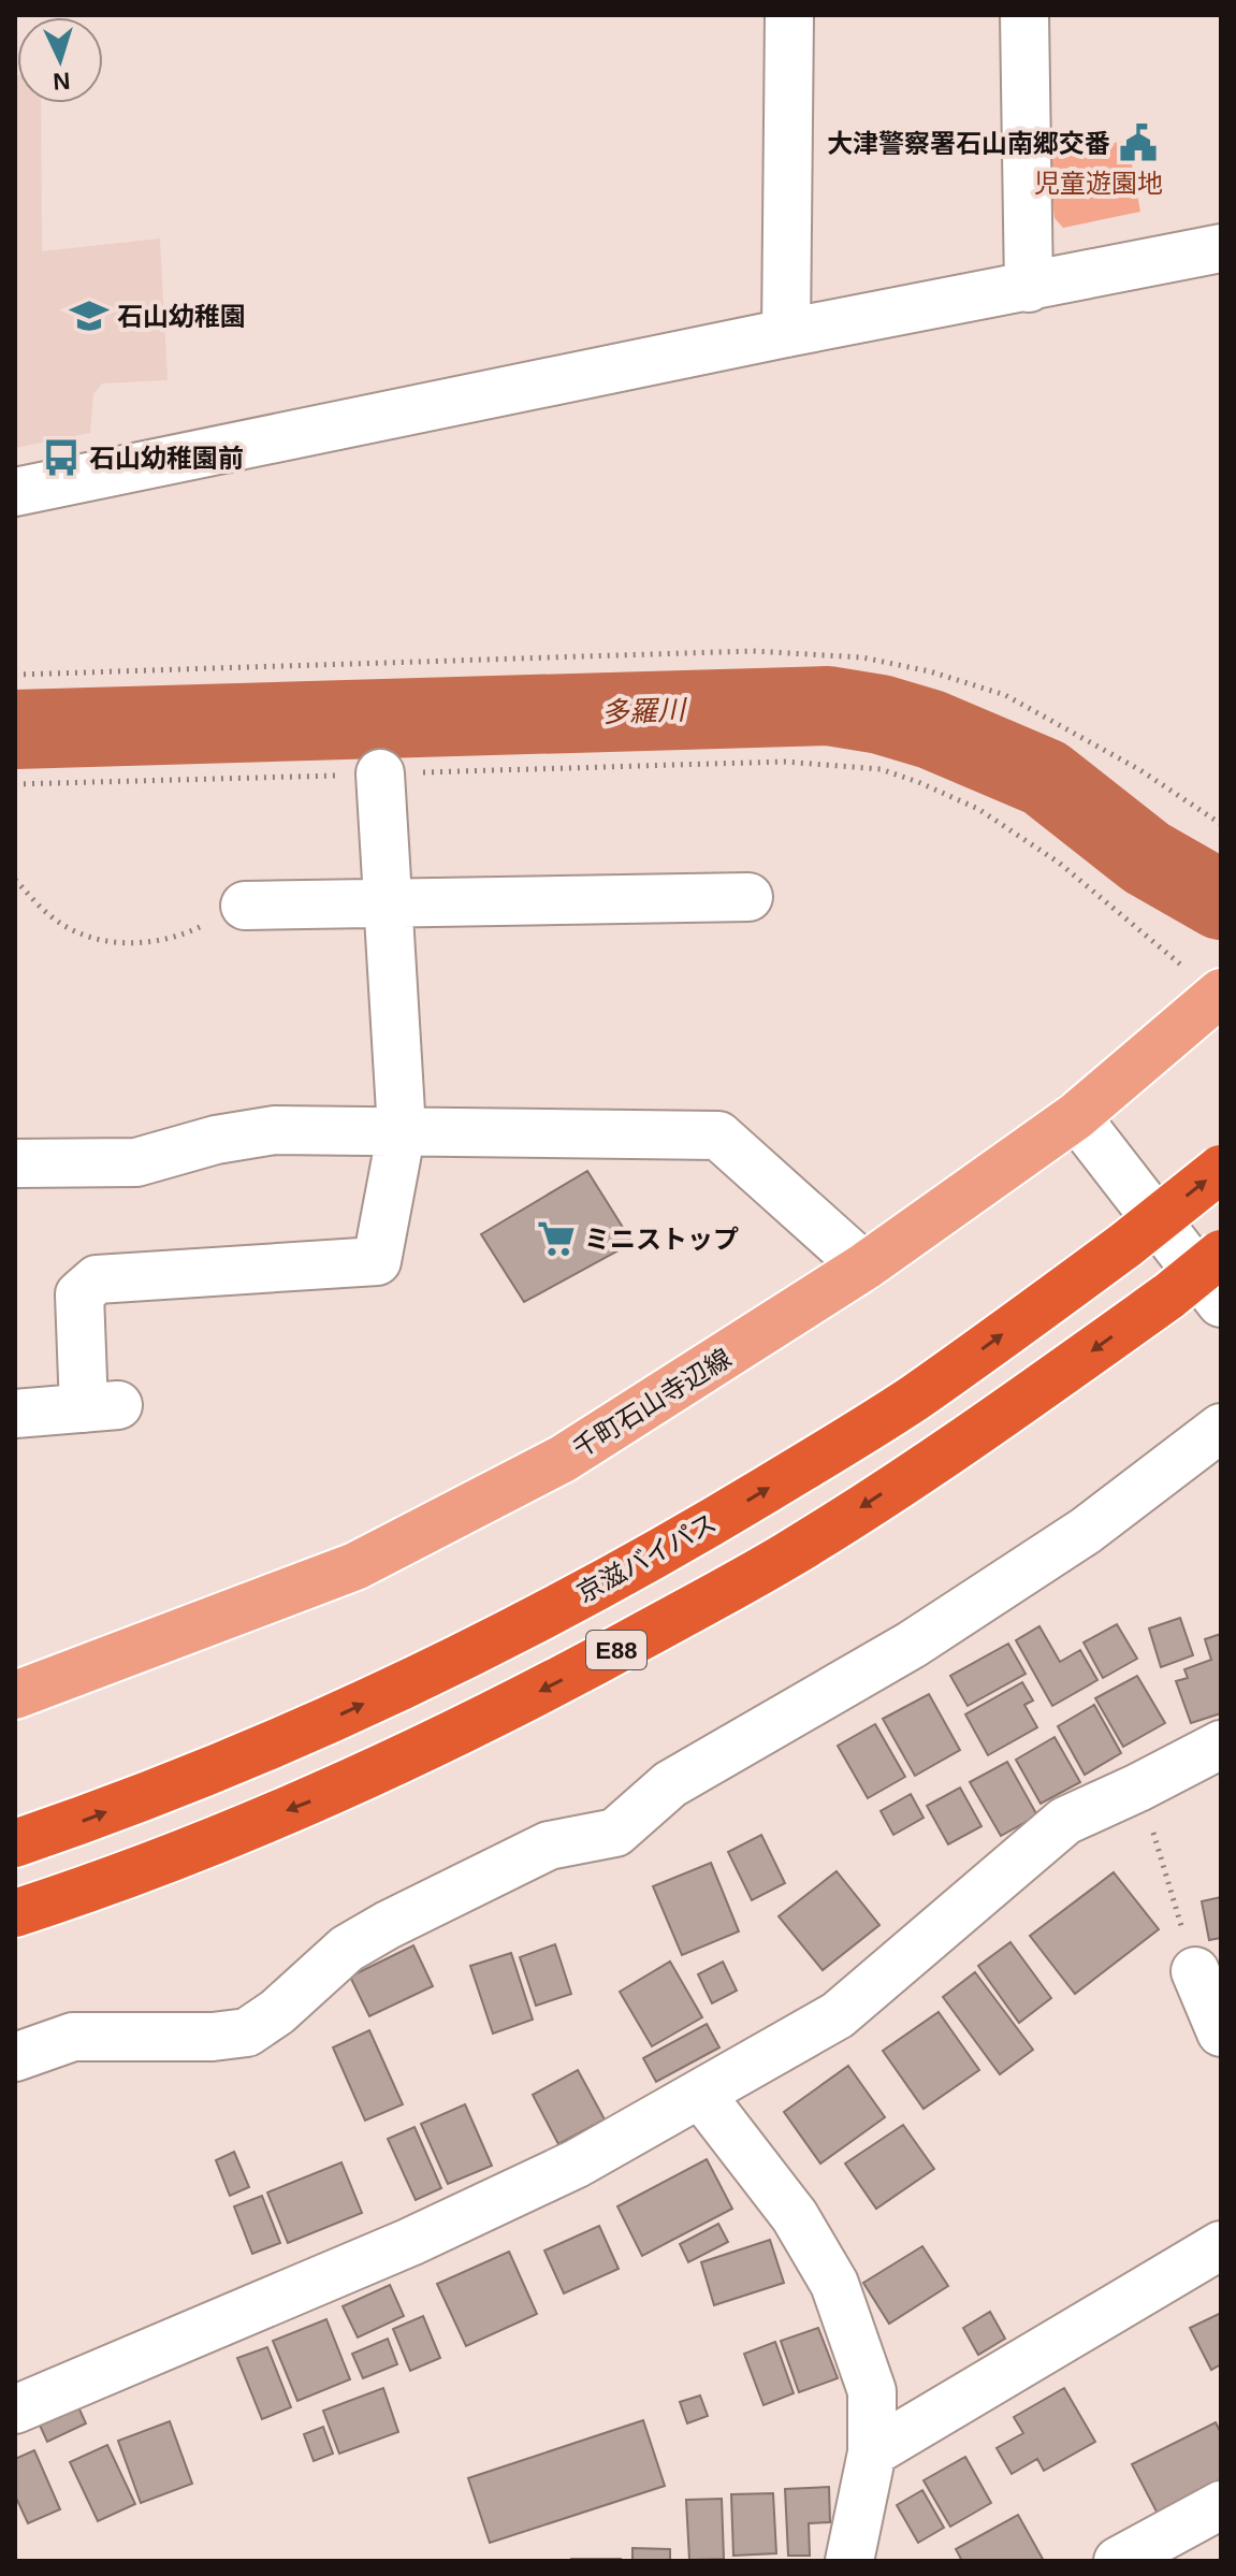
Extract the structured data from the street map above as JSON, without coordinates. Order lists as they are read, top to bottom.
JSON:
{
  "streets": {
    "highway": ["京滋バイパス", "E88"],
    "main road": ["千町石山寺辺線"]
  },
  "water": ["多羅川"],
  "parks": ["児童遊園地"],
  "places": {
    "public building": ["大津警察署石山南郷交番"],
    "school or university": ["石山幼稚園"],
    "bus stop": ["石山幼稚園前"],
    "supermarket": ["ミニストップ"]
  },
  "north": "bottom"
}
